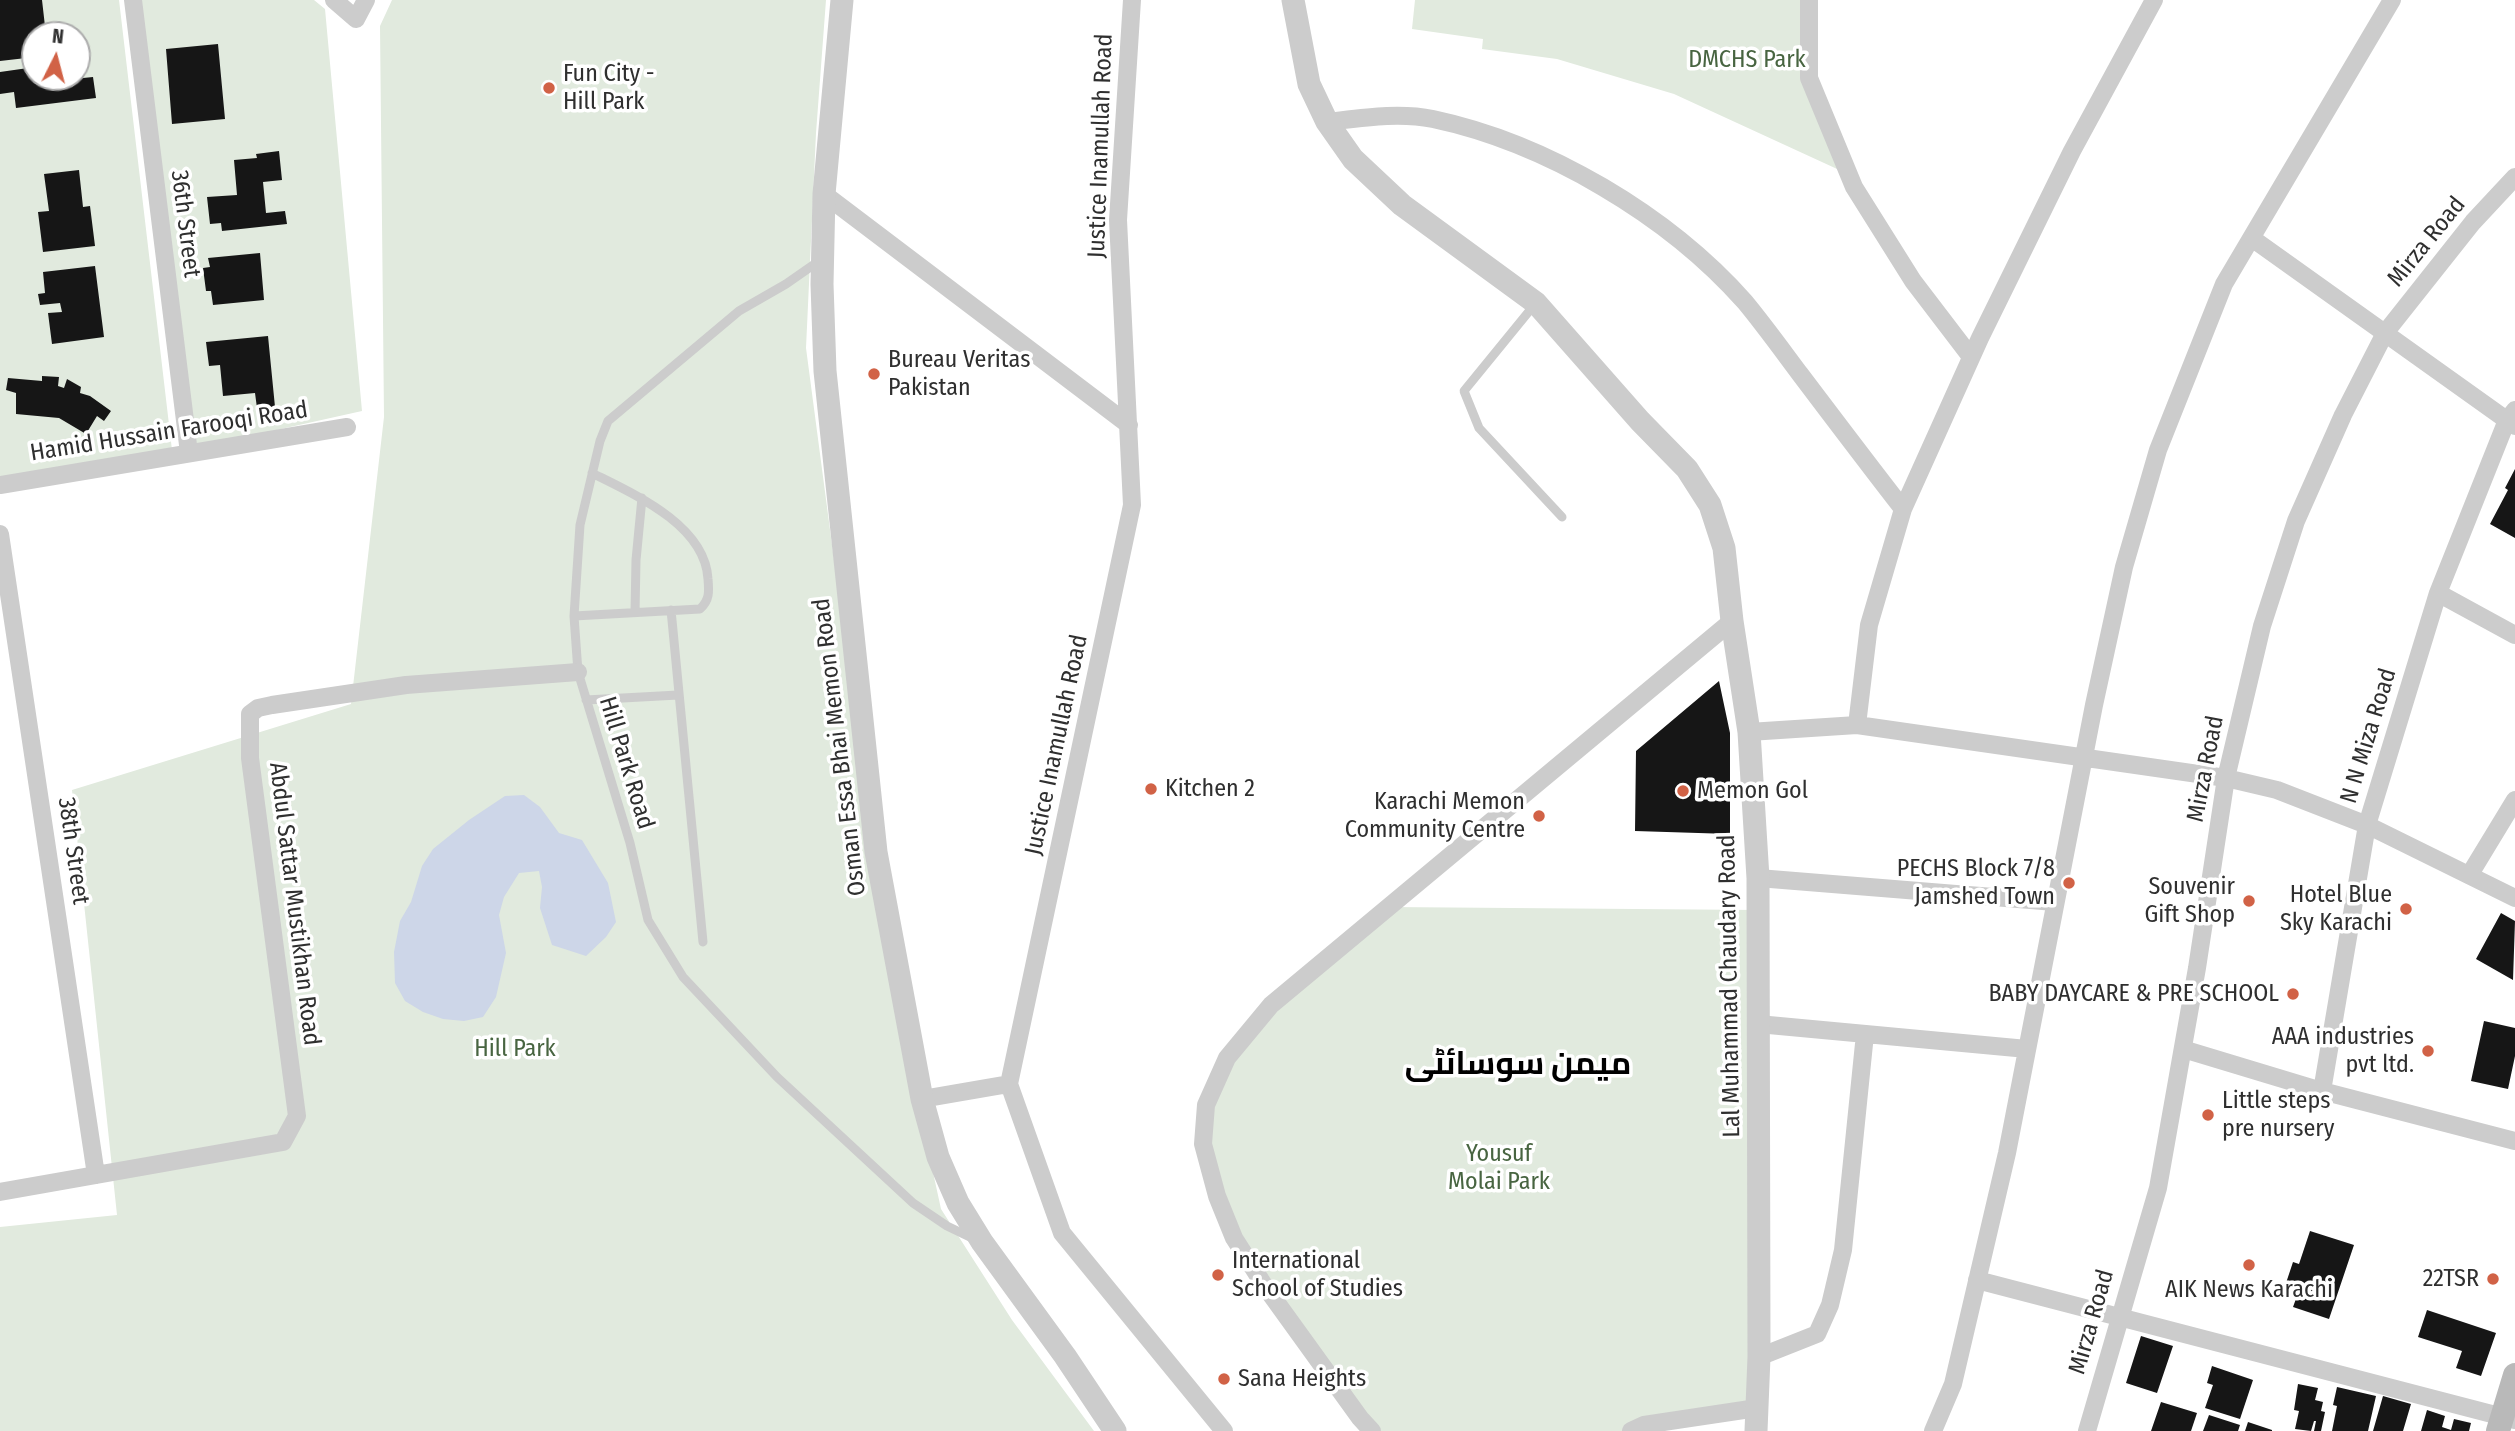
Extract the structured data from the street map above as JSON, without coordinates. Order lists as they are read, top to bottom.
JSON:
{
  "streets": {
    "street": [
      "Justice Inamullah Road",
      "36th Street",
      "Mirza Road",
      "Hamid Hussain Farooqi Road",
      "N N Miza Road",
      "Osman Essa Bhai Memon Road",
      "38th Street",
      "Abdul Sattar Mustikhan Road",
      "Lal Muhammad Chaudary Road"
    ],
    "lane": ["Hill Park Road"]
  },
  "crossings": [
    ["36th Street", "Hamid Hussain Farooqi Road"],
    ["Osman Essa Bhai Memon Road", "Hill Park Road"],
    ["Hill Park Road", "Abdul Sattar Mustikhan Road"],
    ["38th Street", "Abdul Sattar Mustikhan Road"]
  ],
  "districts": ["میمن سوسائٹی"],
  "parks": ["DMCHS Park", "Hill Park", "Yousuf Molai Park"],
  "places": [
    "Fun City - Hill Park",
    "Bureau Veritas Pakistan",
    "Kitchen 2",
    "Memon Gol",
    "Karachi Memon Community Centre",
    "PECHS Block 7/8 Jamshed Town",
    "Souvenir Gift Shop",
    "Hotel Blue Sky Karachi",
    "BABY DAYCARE & PRE SCHOOL",
    "AAA industries pvt ltd.",
    "Little steps pre nursery",
    "AIK News Karachi",
    "International School of Studies",
    "22TSR",
    "Sana Heights"
  ],
  "north": "top"
}
